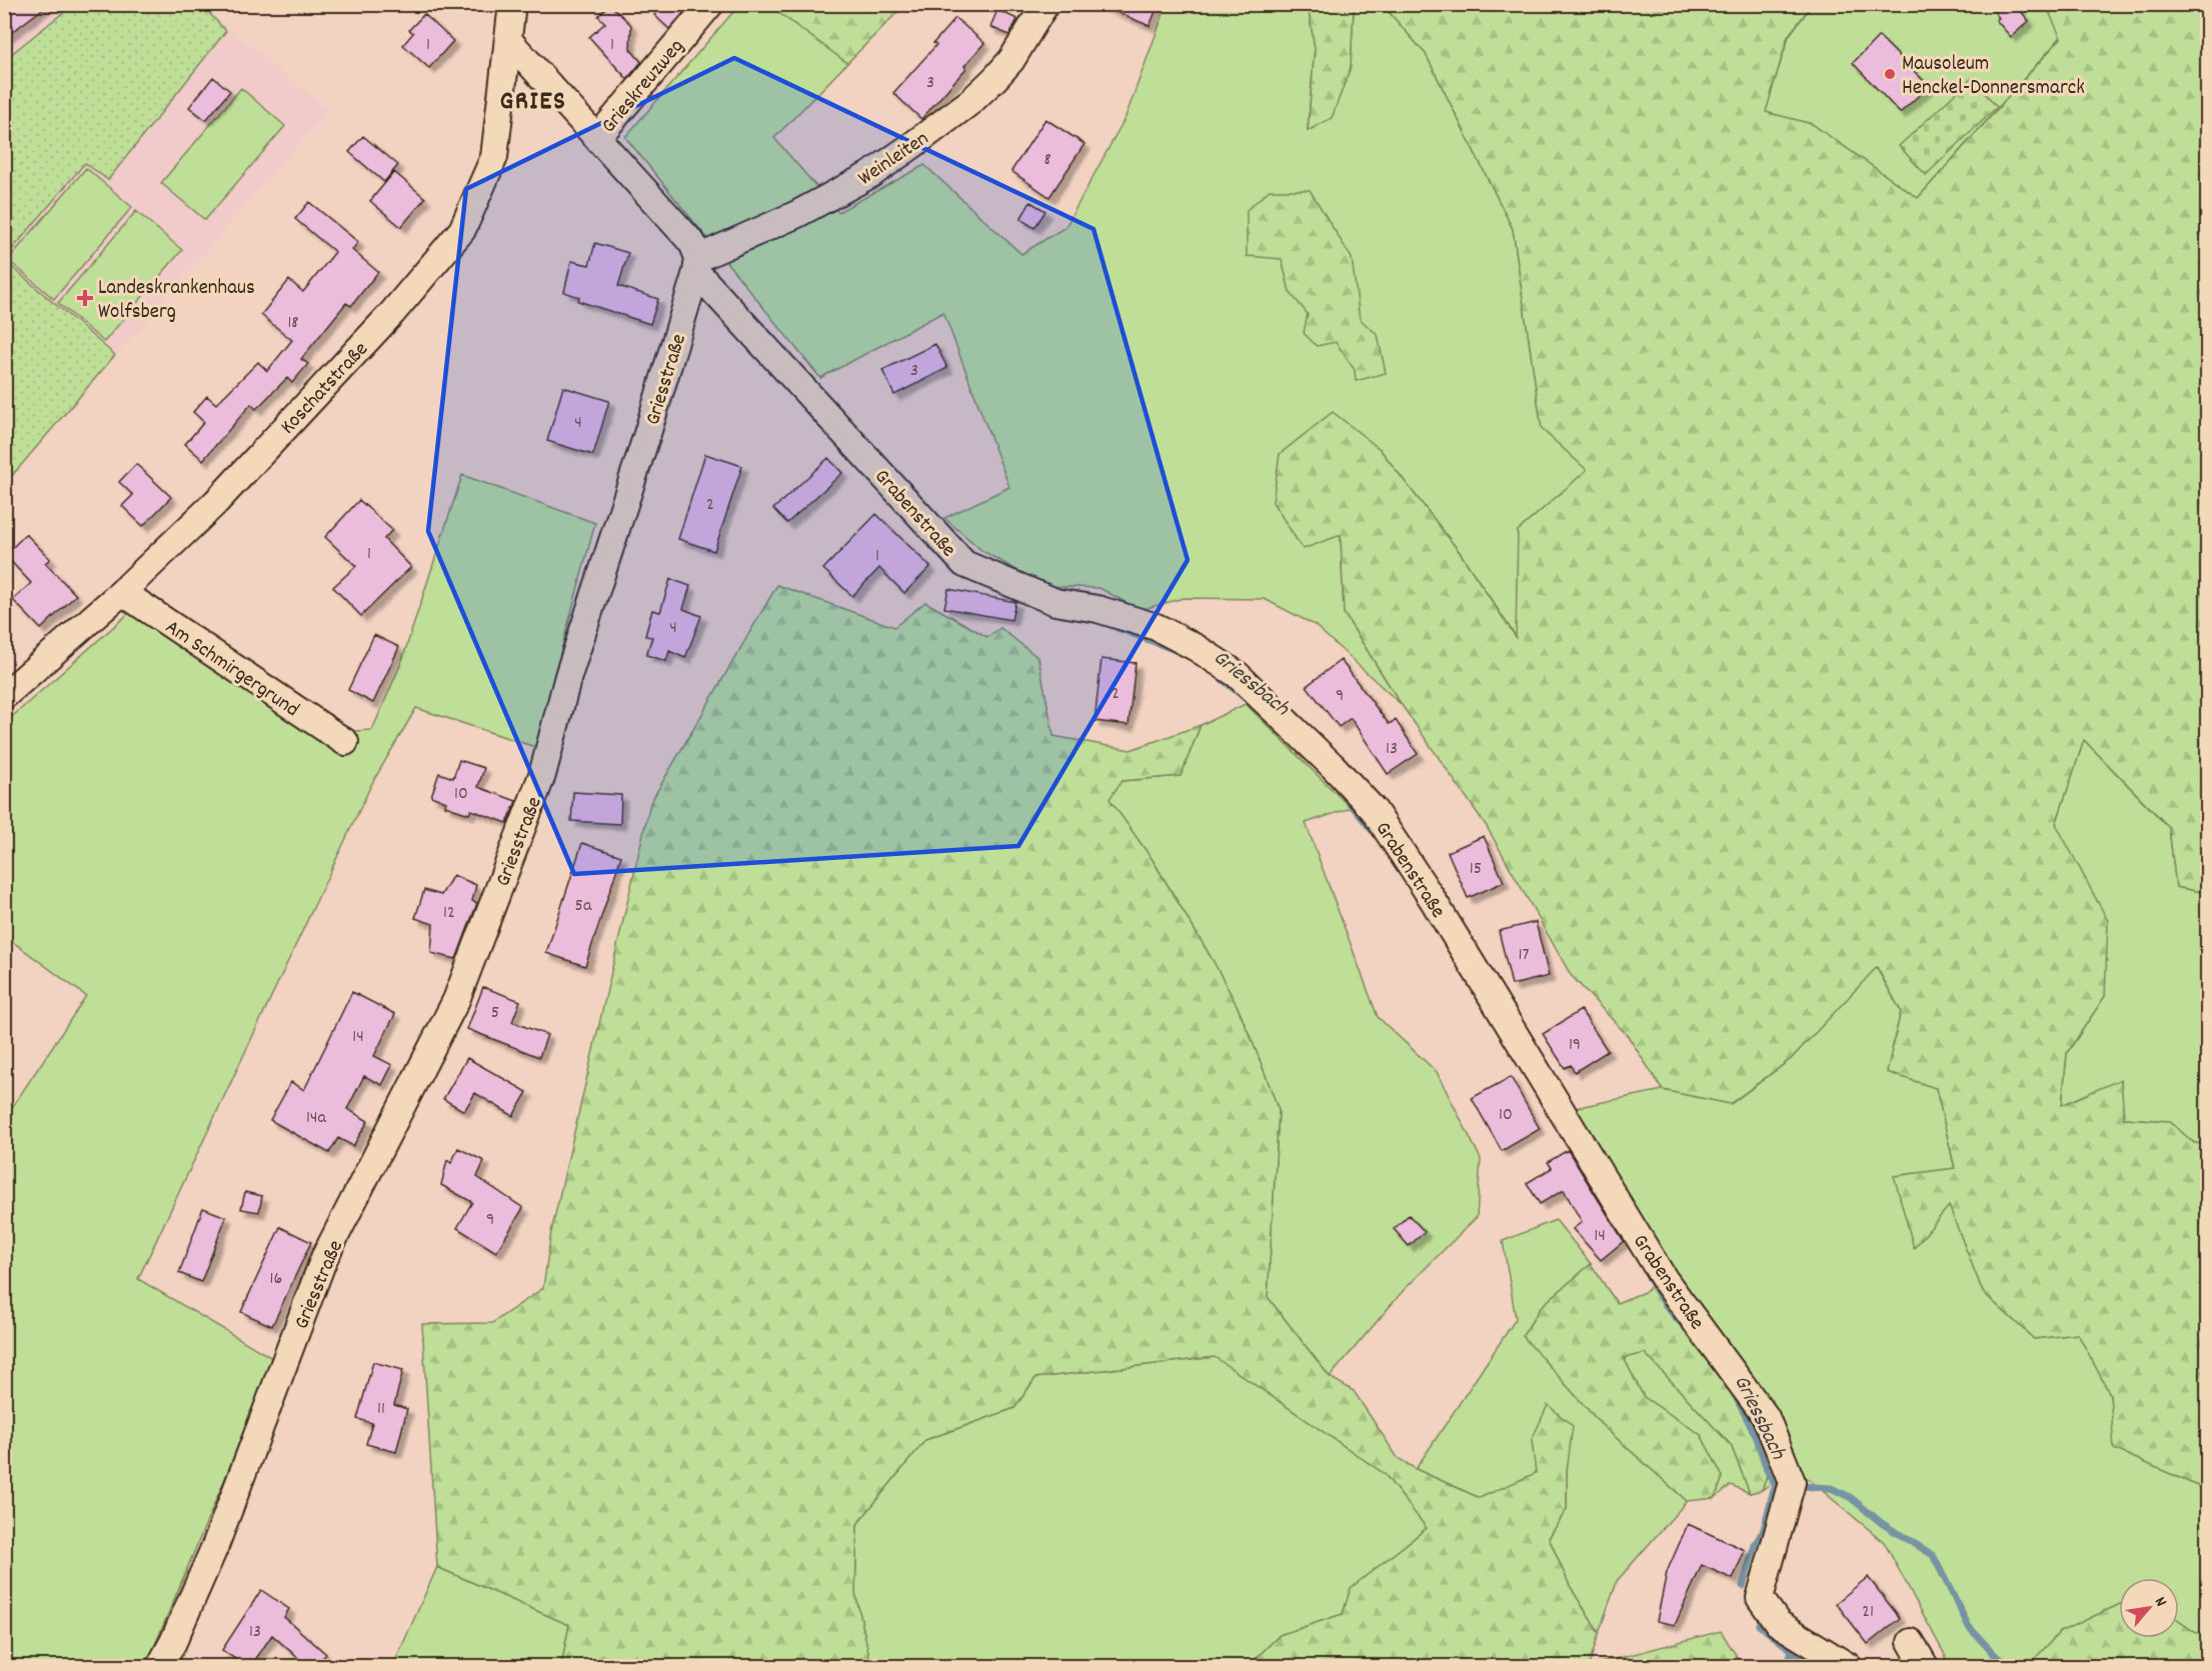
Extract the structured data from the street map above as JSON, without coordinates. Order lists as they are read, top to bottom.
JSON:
{
  "streets": {
    "street": [
      "Grieskreuzweg",
      "Weinleiten",
      "Griesstraße",
      "Koschatstraße",
      "Grabenstraße",
      "Am Schmirgergrund"
    ]
  },
  "crossings": [
    ["Weinleiten", "Griesstraße"],
    ["Weinleiten", "Grabenstraße"],
    ["Griesstraße", "Grabenstraße"],
    ["Koschatstraße", "Am Schmirgergrund"]
  ],
  "districts": ["GRIES"],
  "water": ["Griessbach"],
  "places": {
    "other": ["Mausoleum Henckel-Donnersmarck"],
    "health": ["Landeskrankenhaus Wolfsberg"]
  },
  "house_numbers": [
    "1",
    "1",
    "3",
    "8",
    "18",
    "3",
    "4",
    "2",
    "1",
    "1",
    "4",
    "2",
    "9",
    "13",
    "10",
    "15",
    "5a",
    "12",
    "17",
    "5",
    "14",
    "19",
    "10",
    "14a",
    "9",
    "14",
    "16",
    "11",
    "21",
    "13"
  ],
  "north": "top right"
}
